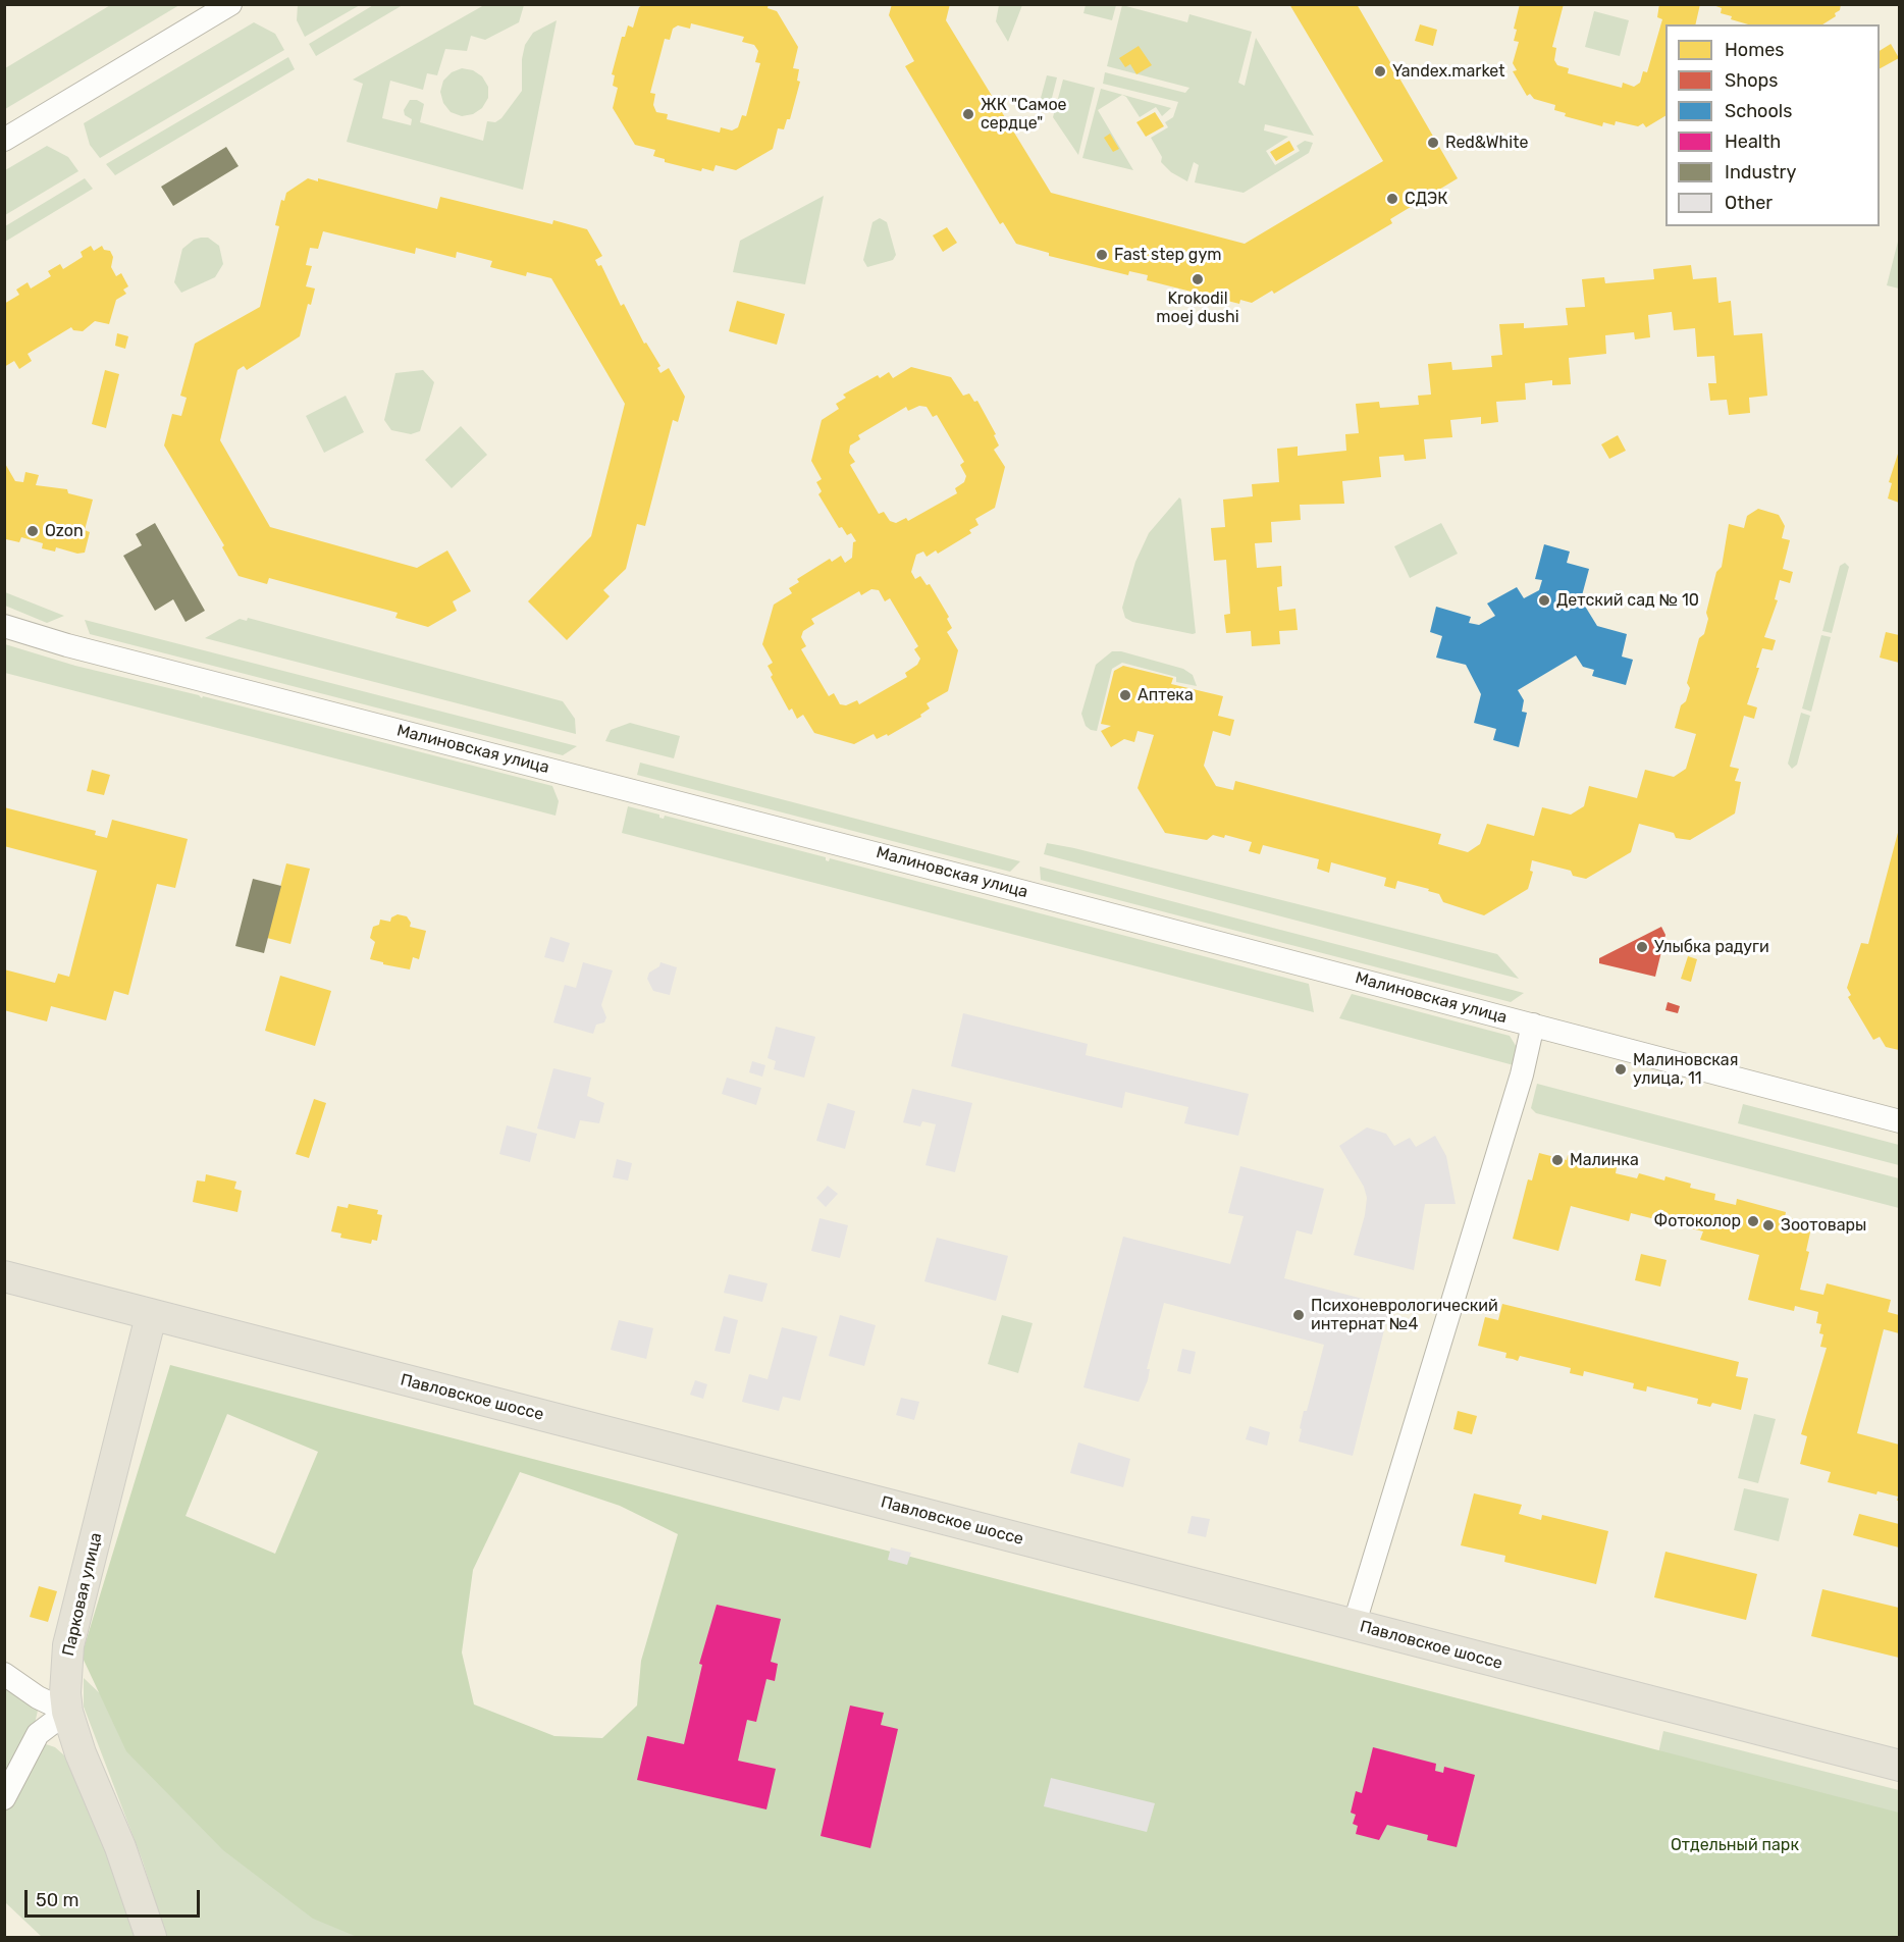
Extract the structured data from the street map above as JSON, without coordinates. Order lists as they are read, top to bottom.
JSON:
{
  "streets": {
    "main road": ["Павловское шоссе", "Парковая улица"],
    "street": ["Малиновская улица"]
  },
  "crossings": [
    ["Павловское шоссе", "Парковая улица"]
  ],
  "parks": ["Отдельный парк"],
  "places": [
    "Yandex.market",
    "ЖК \"Самое сердце\"",
    "Red&White",
    "СДЭК",
    "Fast step gym",
    "Krokodil moej dushi",
    "Ozon",
    "Детский сад № 10",
    "Аптека",
    "Улыбка радуги",
    "Малиновская улица, 11",
    "Малинка",
    "Фотоколор",
    "Зоотовары",
    "Психоневрологический интернат №4"
  ],
  "legend": [
    "Homes",
    "Shops",
    "Schools",
    "Health",
    "Industry",
    "Other"
  ],
  "scale_bar": "50 m"
}
